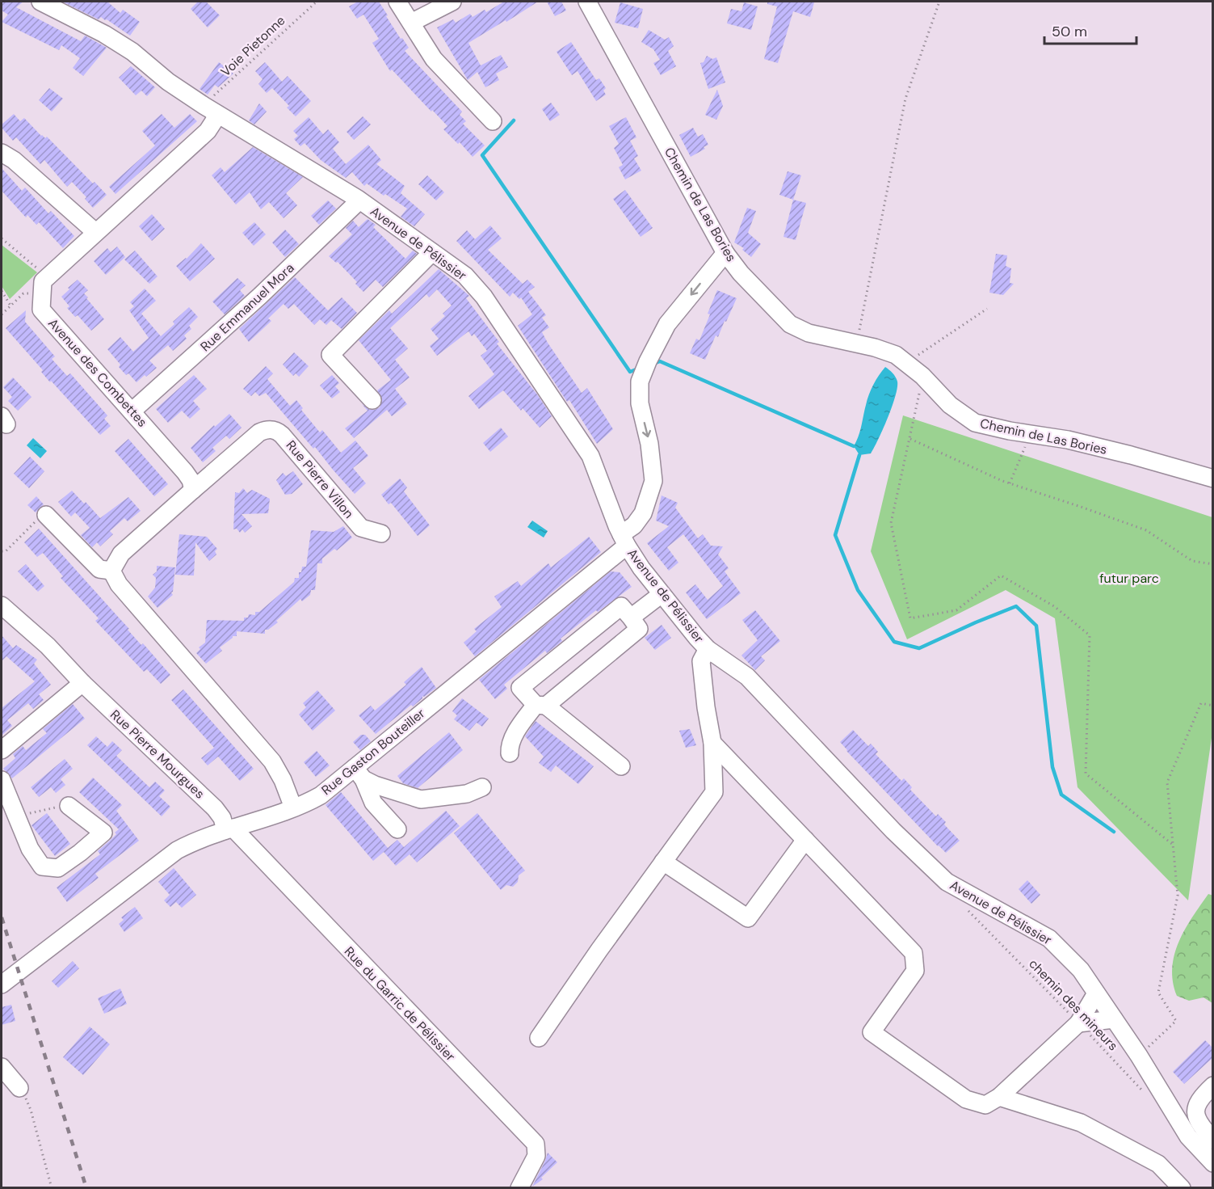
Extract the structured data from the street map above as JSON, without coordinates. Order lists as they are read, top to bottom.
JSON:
{
  "streets": {
    "street": [
      "Chemin de Las Bories",
      "Avenue de Pélissier",
      "Rue Emmanuel Mora",
      "Avenue des Combettes",
      "Rue Pierre Villon",
      "Rue Gaston Bouteiller",
      "Rue Pierre Mourgues",
      "Rue du Garric de Pélissier"
    ],
    "path": ["Voie Pietonne", "chemin des mineurs"]
  },
  "crossings": [
    ["Voie Pietonne", "Avenue de Pélissier"],
    ["Chemin de Las Bories", "Rue Gaston Bouteiller"],
    ["Avenue de Pélissier", "Rue Emmanuel Mora"],
    ["Avenue de Pélissier", "Rue Gaston Bouteiller"],
    ["Rue Emmanuel Mora", "Avenue des Combettes"],
    ["Avenue des Combettes", "Rue Pierre Villon"],
    ["Rue Gaston Bouteiller", "Rue Pierre Mourgues"],
    ["Rue Gaston Bouteiller", "Rue du Garric de Pélissier"],
    ["Rue Pierre Mourgues", "Rue du Garric de Pélissier"]
  ],
  "parks": ["futur parc"],
  "scale_bar": "50 m"
}
